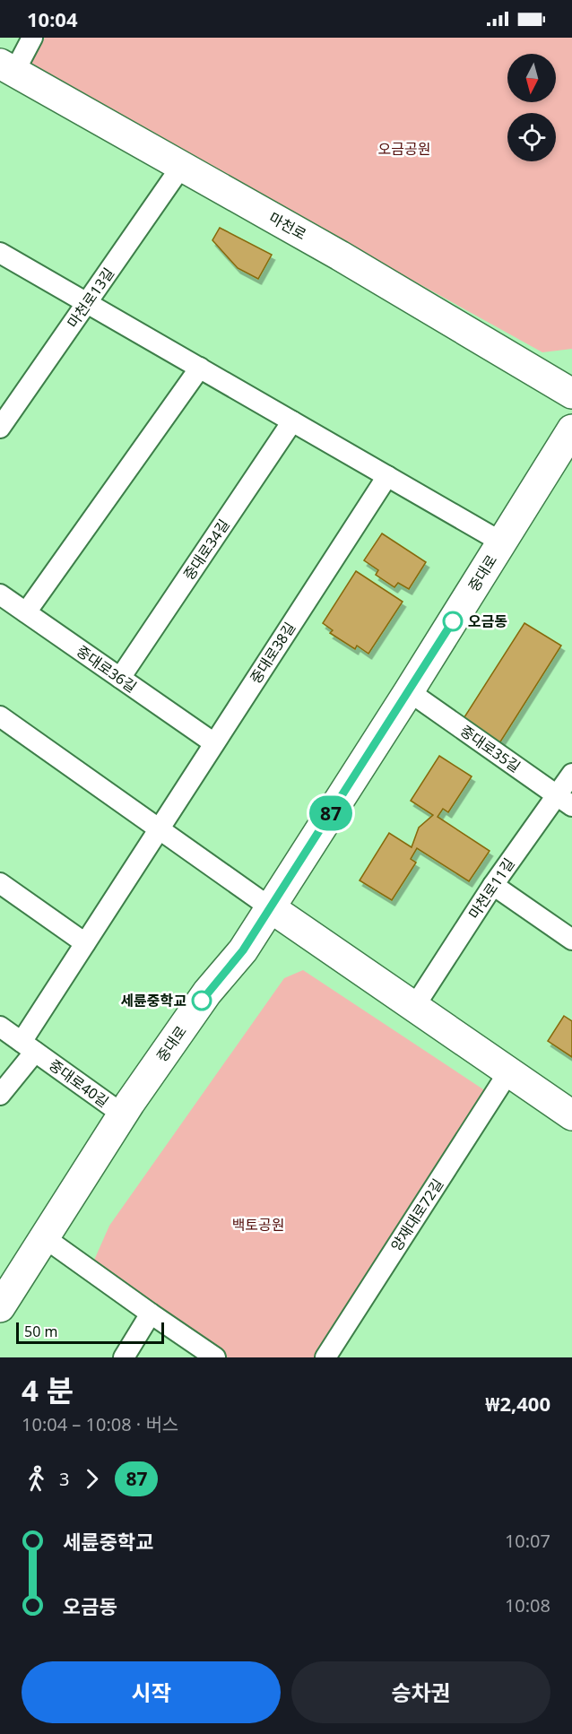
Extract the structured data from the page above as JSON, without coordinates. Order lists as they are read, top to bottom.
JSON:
{
  "streets": {
    "main road": ["마천로", "중대로"],
    "street": [
      "마천로13길",
      "중대로34길",
      "중대로38길",
      "중대로36길",
      "중대로35길",
      "마천로11길",
      "중대로40길",
      "양재대로72길"
    ]
  },
  "crossings": [
    ["마천로", "마천로13길"],
    ["중대로34길", "중대로36길"],
    ["중대로", "중대로35길"],
    ["중대로", "중대로40길"],
    ["중대로38길", "중대로36길"],
    ["중대로38길", "중대로40길"],
    ["중대로35길", "마천로11길"]
  ],
  "parks": ["오금공원", "백토공원"],
  "places": ["오금동", "세륜중학교"],
  "lines": ["bus line 87"],
  "scale_bar": "50 m",
  "north": "bottom",
  "page": {
    "status": "10:04",
    "on_map": "87",
    "scale": "50 m",
    "heading": ["4 분", "10:04 – 10:08 · 버스", "₩2,400"],
    "legs": ["3", "87"],
    "list": [
      {
        "name": "세륜중학교",
        "value": "10:07"
      },
      {
        "name": "오금동",
        "value": "10:08"
      }
    ],
    "buttons": ["시작", "승차권"]
  }
}
